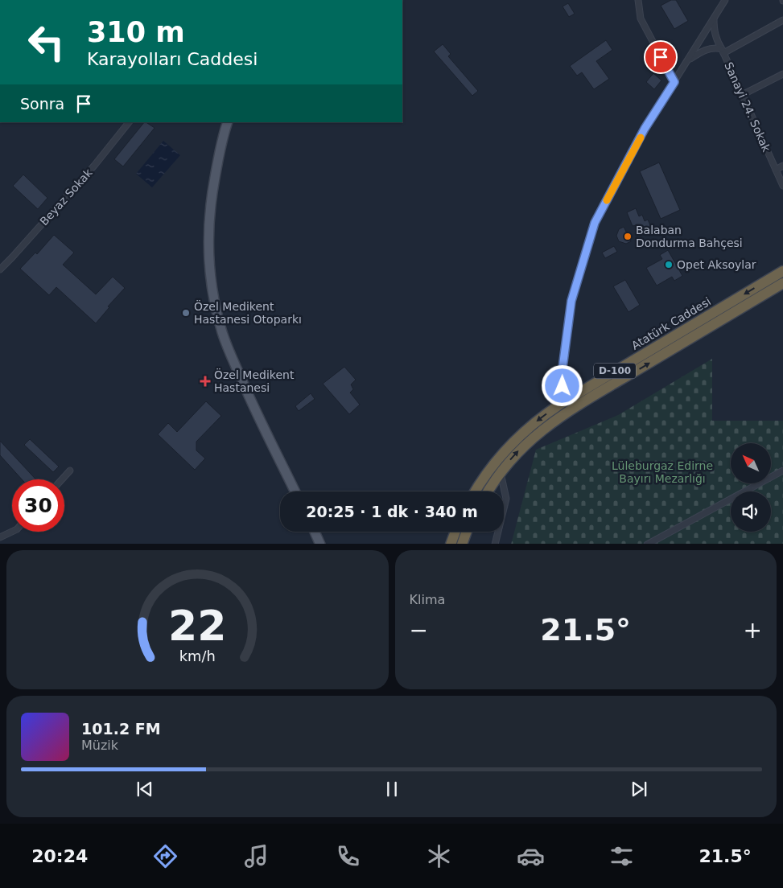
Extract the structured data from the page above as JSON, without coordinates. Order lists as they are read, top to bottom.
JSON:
{
  "streets": {
    "highway": ["Atatürk Caddesi", "D-100"],
    "street": ["Sanayi 24. Sokak", "Beyaz Sokak"]
  },
  "parks": ["Lüleburgaz Edirne Bayırı Mezarlığı"],
  "places": {
    "other": ["Balaban Dondurma Bahçesi", "Opet Aksoylar", "Özel Medikent Hastanesi Otoparkı"],
    "health": ["Özel Medikent Hastanesi"]
  },
  "north": "top left",
  "page": {
    "turn": ["310 m", "Karayolları Caddesi"],
    "then": "Sonra",
    "limit": "30",
    "trip": "20:25 · 1 dk · 340 m",
    "tile": "Klima",
    "heat": ["−", "21.5°", "+"],
    "song": ["101.2 FM", "Müzik"],
    "tabs": ["20:24", "21.5°"],
    "gauge": ["22", "km/h"]
  }
}
